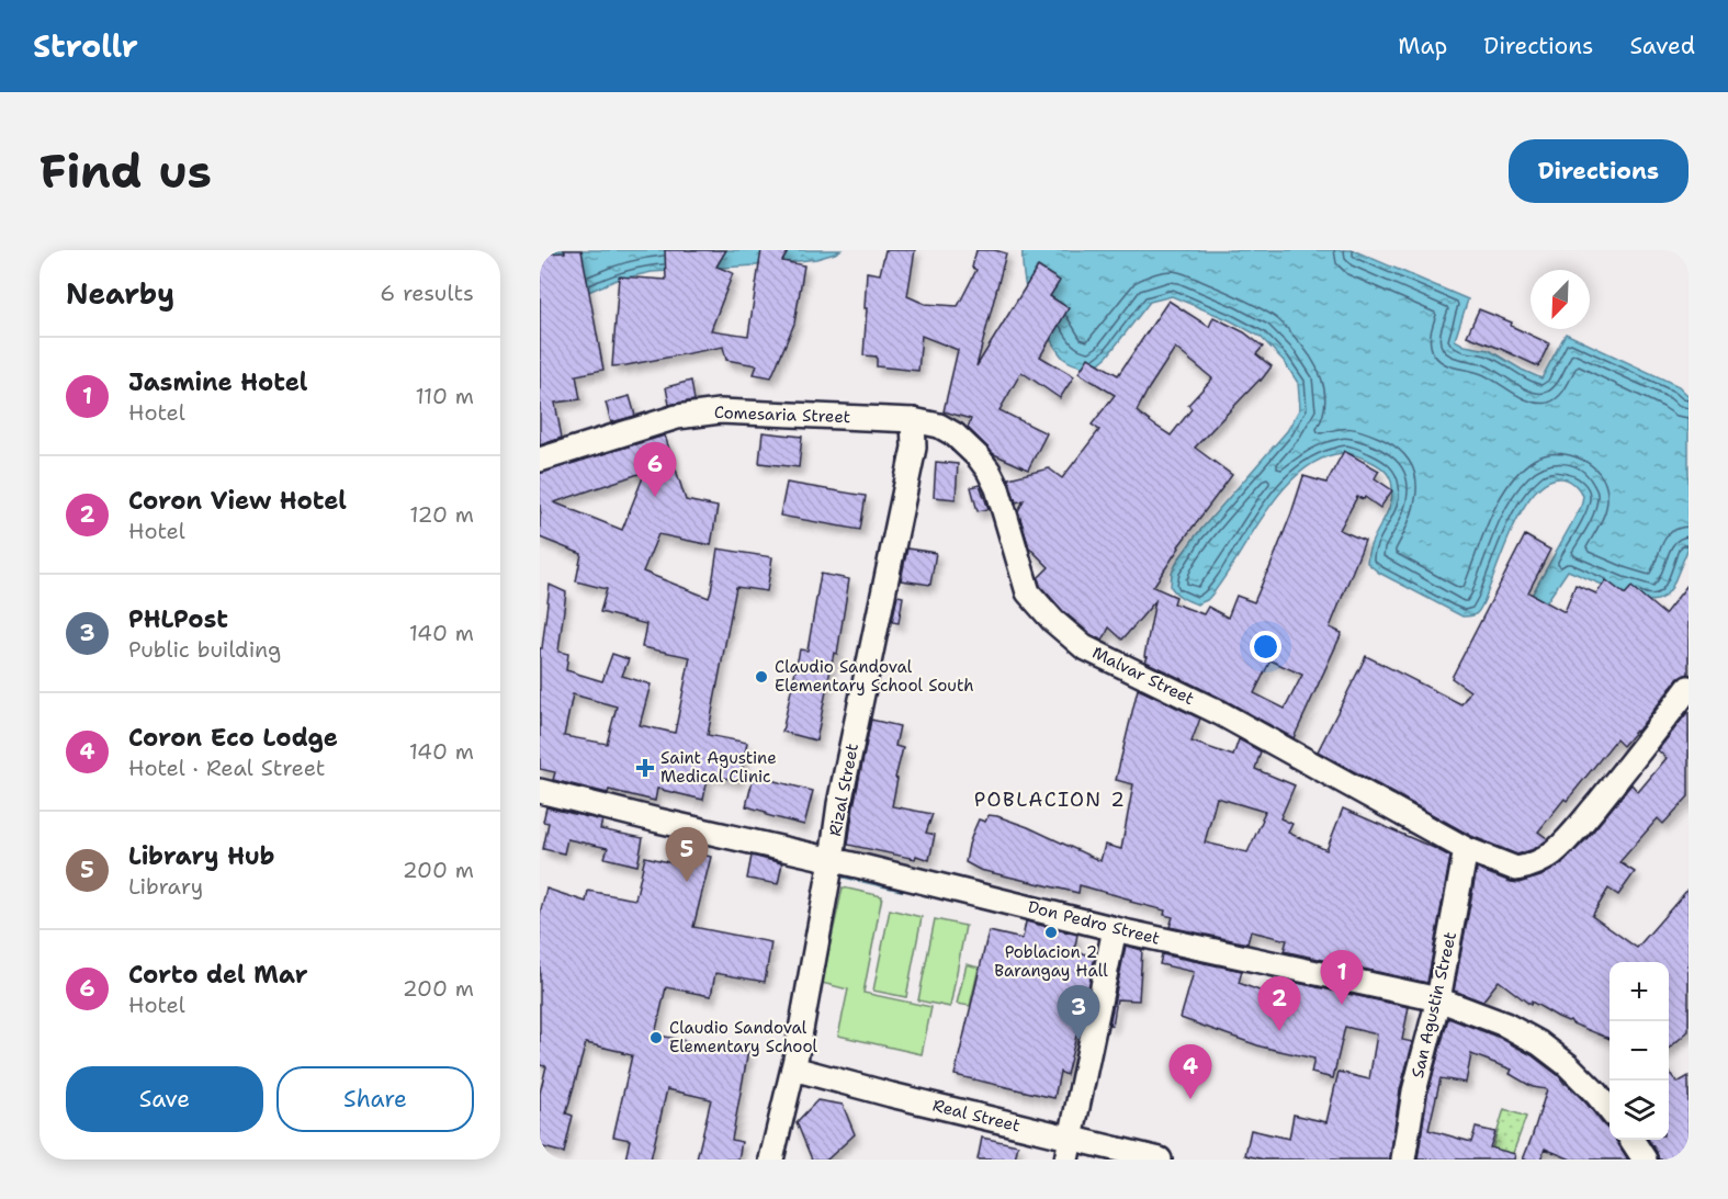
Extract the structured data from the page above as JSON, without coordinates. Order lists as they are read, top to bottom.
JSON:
{
  "streets": {
    "street": [
      "Comesaria Street",
      "Malvar Street",
      "Rizal Street",
      "Don Pedro Street",
      "San Agustin Street",
      "Real Street"
    ]
  },
  "crossings": [
    ["Comesaria Street", "Malvar Street"],
    ["Comesaria Street", "Rizal Street"],
    ["Malvar Street", "Rizal Street"],
    ["Malvar Street", "San Agustin Street"],
    ["Rizal Street", "Don Pedro Street"],
    ["Rizal Street", "Real Street"],
    ["Don Pedro Street", "San Agustin Street"]
  ],
  "districts": ["POBLACION 2"],
  "places": {
    "other": ["Claudio Sandoval Elementary School South", "Poblacion 2 Barangay Hall", "Claudio Sandoval Elementary School"],
    "health": ["Saint Agustine Medical Clinic"]
  },
  "north": "bottom left",
  "page": {
    "header": "Strollr",
    "nav": ["Map", "Directions", "Saved"],
    "buttons": [
      "Directions",
      ["Save", "Share"]
    ],
    "title": "Find us",
    "heading": ["Nearby", "6 results"],
    "list": [
      {
        "mark": "1",
        "name": "Jasmine Hotel",
        "note": "Hotel",
        "value": "110 m"
      },
      {
        "mark": "2",
        "name": "Coron View Hotel",
        "note": "Hotel",
        "value": "120 m"
      },
      {
        "mark": "3",
        "name": "PHLPost",
        "note": "Public building",
        "value": "140 m"
      },
      {
        "mark": "4",
        "name": "Coron Eco Lodge",
        "note": "Hotel · Real Street",
        "value": "140 m"
      },
      {
        "mark": "5",
        "name": "Library Hub",
        "note": "Library",
        "value": "200 m"
      },
      {
        "mark": "6",
        "name": "Corto del Mar",
        "note": "Hotel",
        "value": "200 m"
      }
    ],
    "pins": [
      "6",
      "5",
      "1",
      "2",
      "3",
      "4"
    ],
    "map_buttons": ["+", "−"]
  }
}
